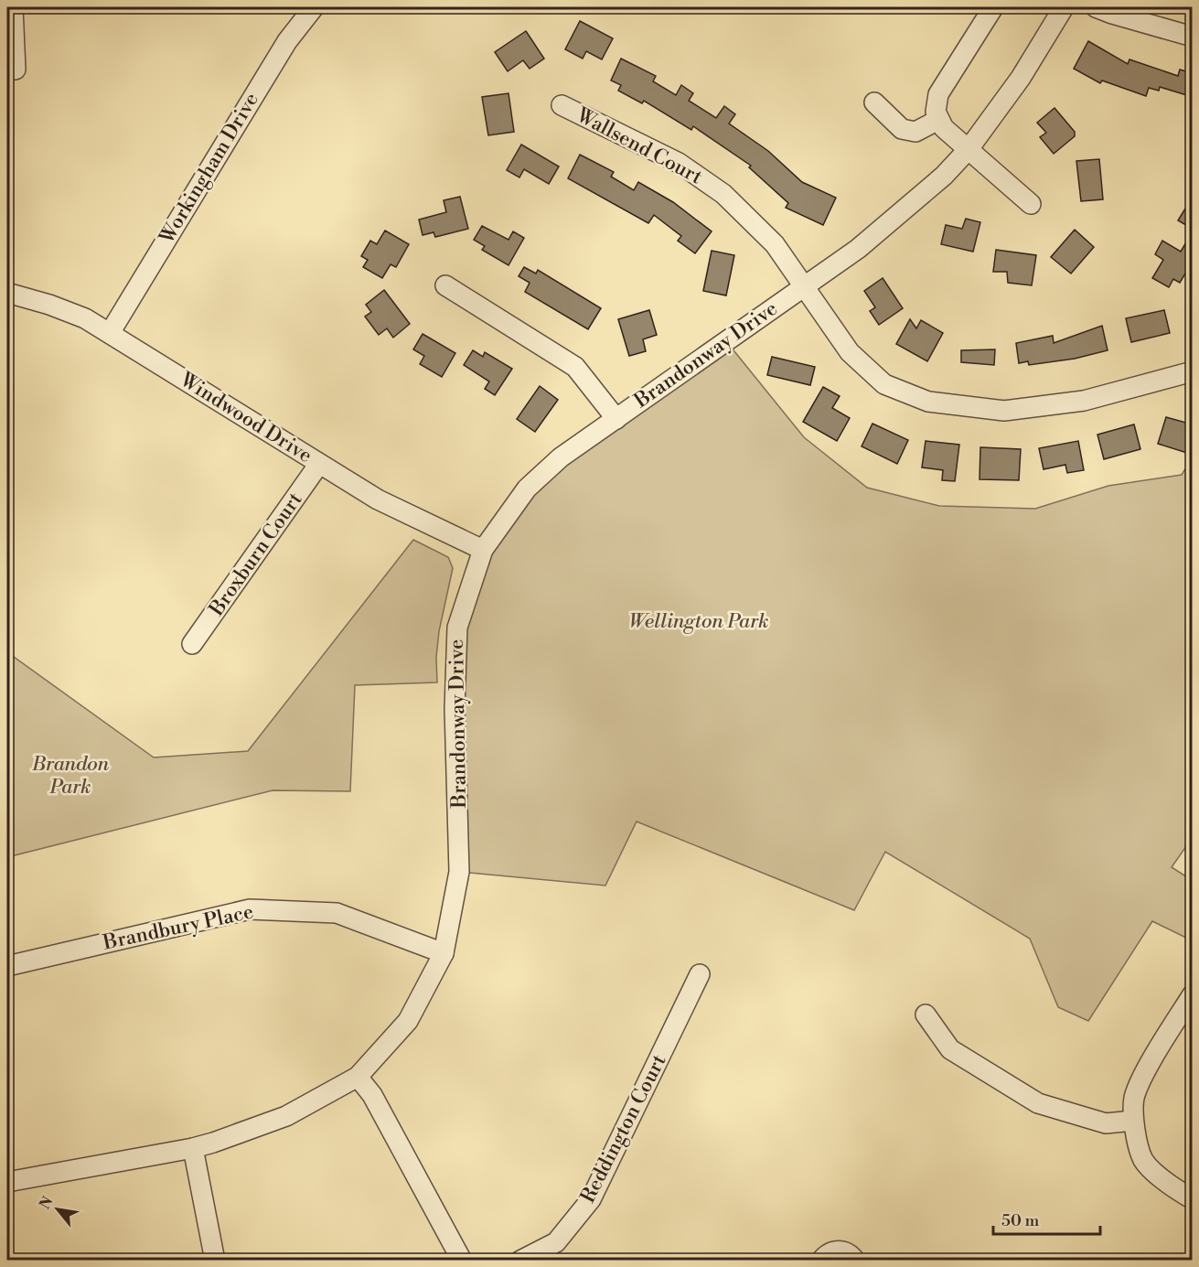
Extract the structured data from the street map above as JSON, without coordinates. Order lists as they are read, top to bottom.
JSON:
{
  "streets": {
    "street": [
      "Wallsend Court",
      "Workingham Drive",
      "Brandonway Drive",
      "Windwood Drive",
      "Broxburn Court",
      "Brandbury Place",
      "Reddington Court"
    ]
  },
  "crossings": [
    ["Wallsend Court", "Brandonway Drive"],
    ["Workingham Drive", "Windwood Drive"],
    ["Brandonway Drive", "Windwood Drive"],
    ["Brandonway Drive", "Brandbury Place"],
    ["Windwood Drive", "Broxburn Court"]
  ],
  "parks": ["Wellington Park", "Brandon Park"],
  "scale_bar": "50 m",
  "north": "top left"
}
